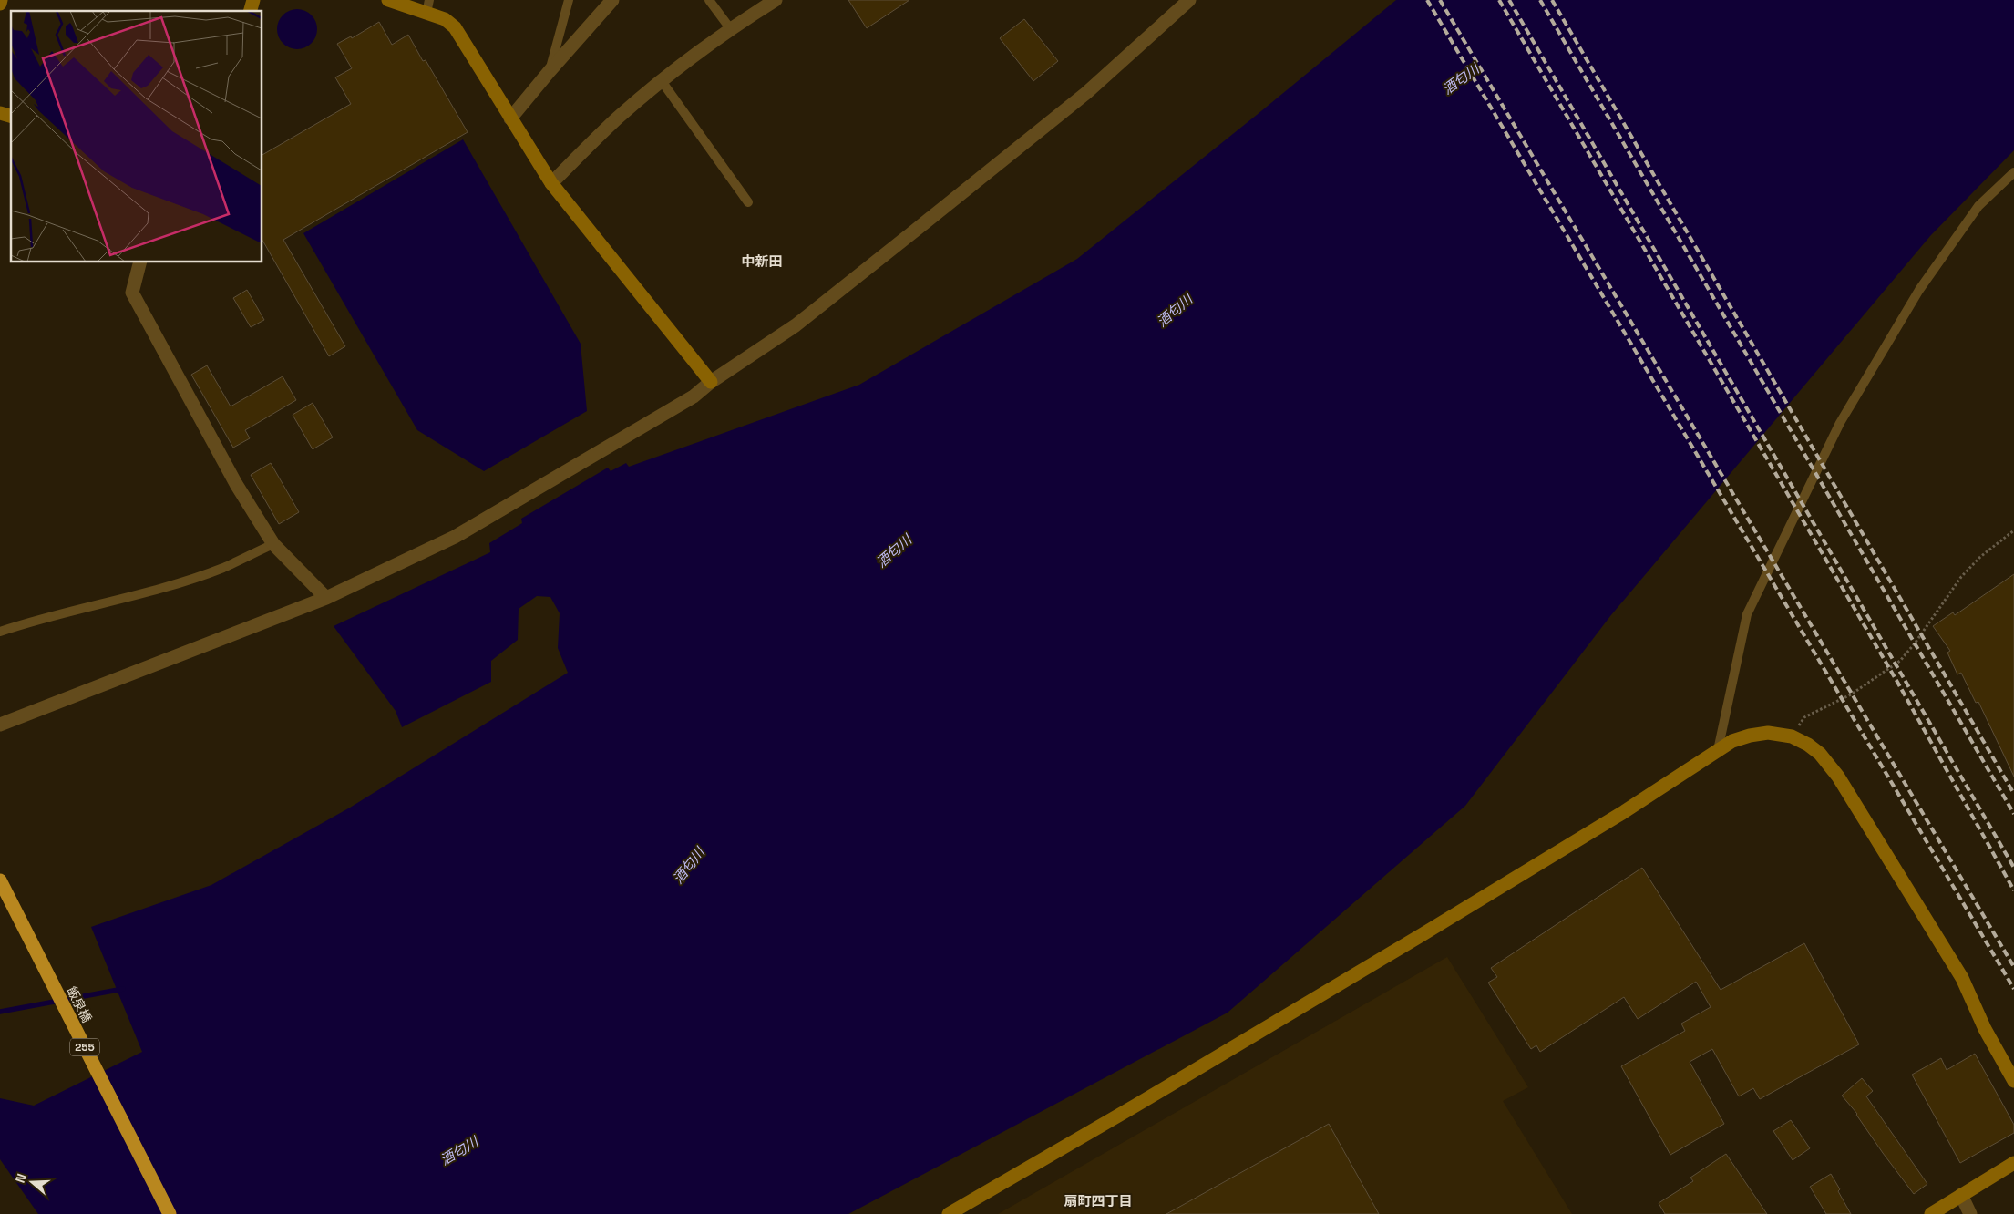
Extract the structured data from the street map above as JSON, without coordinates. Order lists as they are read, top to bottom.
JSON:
{
  "streets": {
    "highway": ["飯泉橋", "255"]
  },
  "districts": ["中新田", "扇町四丁目"],
  "water": ["酒匂川"],
  "north": "left"
}
